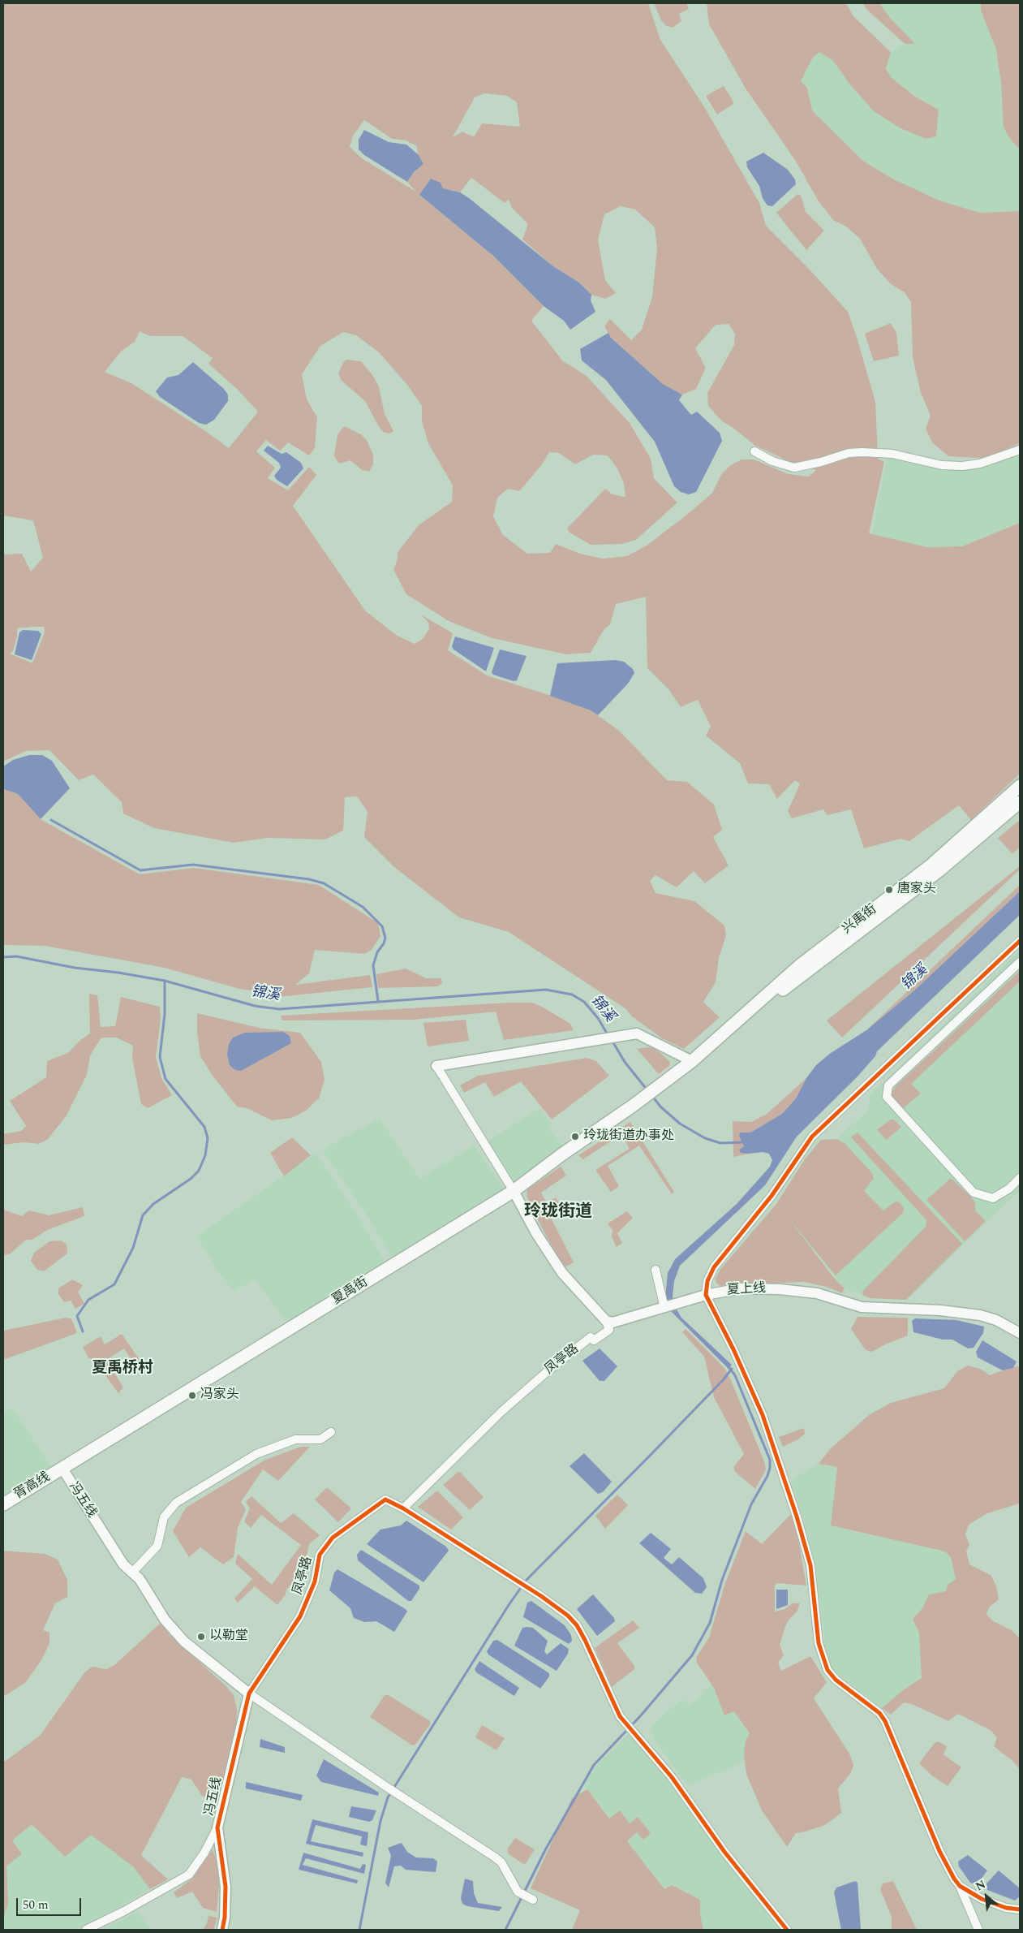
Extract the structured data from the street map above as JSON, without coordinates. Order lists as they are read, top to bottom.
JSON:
{
  "streets": {
    "main road": ["兴禹街", "夏禹街", "胥高线"],
    "street": ["夏上线", "凤亭路", "冯五线"]
  },
  "crossings": [
    ["兴禹街", "夏禹街"],
    ["夏上线", "凤亭路"],
    ["夏禹街", "胥高线"],
    ["夏禹街", "冯五线"],
    ["凤亭路", "冯五线"],
    ["胥高线", "冯五线"]
  ],
  "districts": ["玲珑街道", "夏禹桥村"],
  "water": ["锦溪"],
  "places": [
    "唐家头",
    "玲珑街道办事处",
    "冯家头",
    "以勒堂"
  ],
  "scale_bar": "50 m",
  "north": "top left"
}
